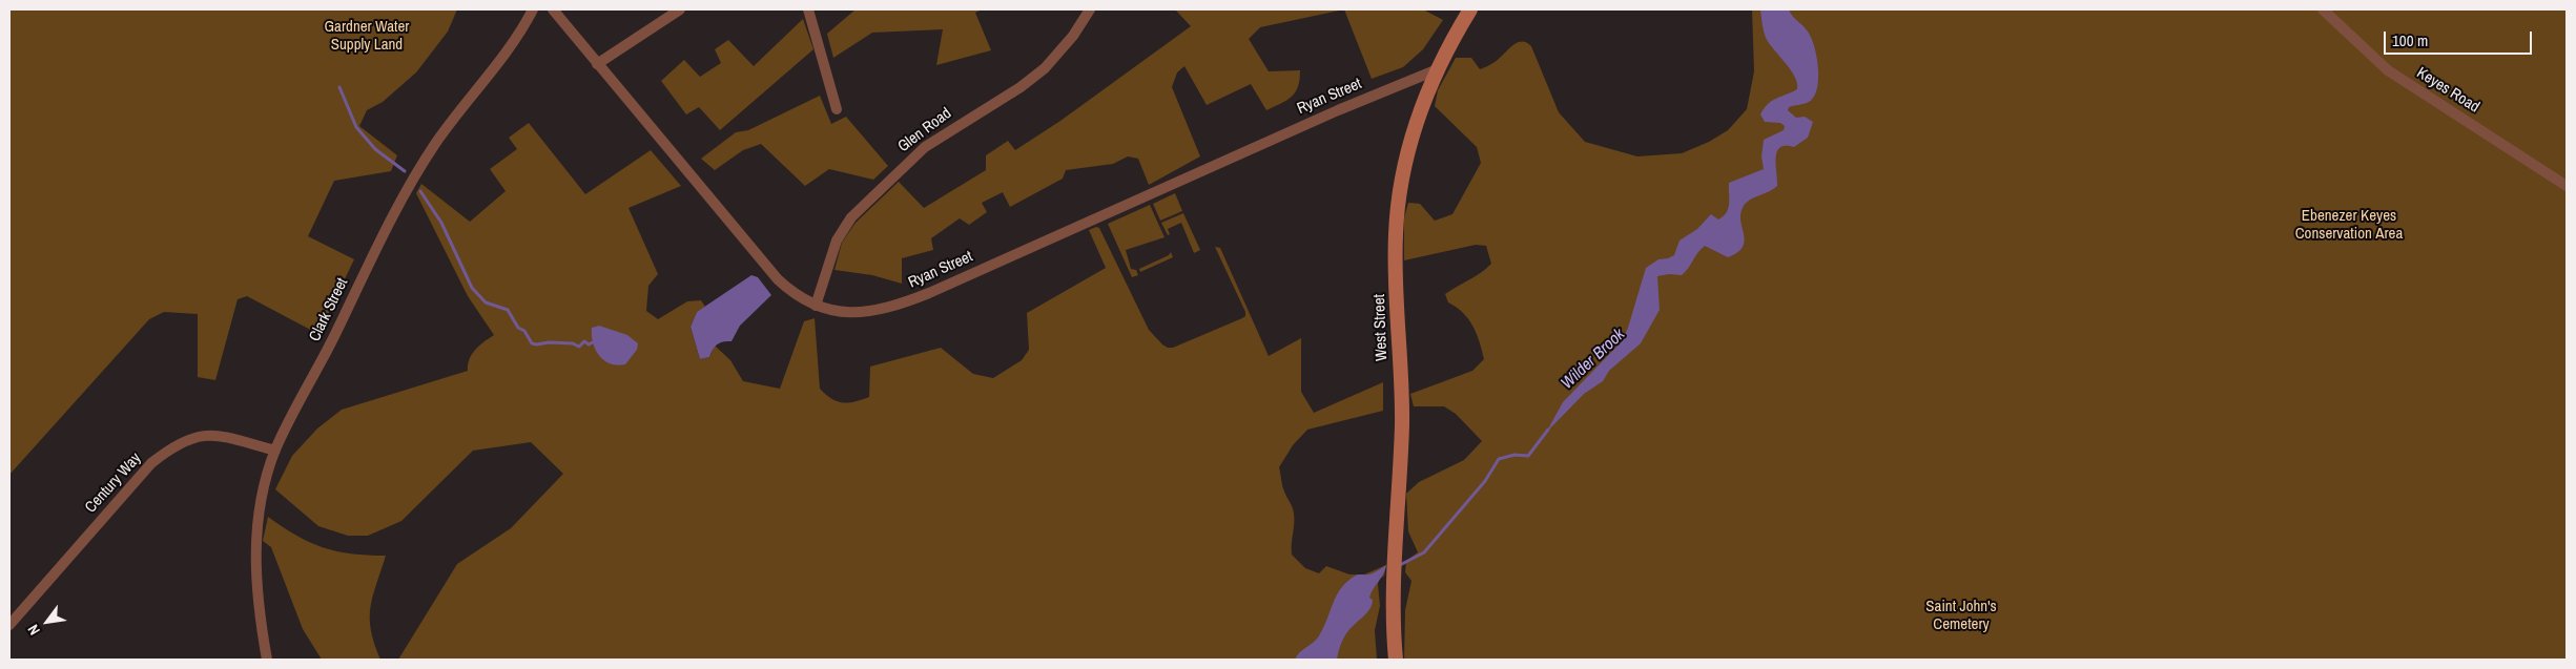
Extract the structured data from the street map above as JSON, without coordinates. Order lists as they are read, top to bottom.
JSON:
{
  "streets": {
    "main road": ["West Street"],
    "street": [
      "Keyes Road",
      "Ryan Street",
      "Glen Road",
      "Clark Street",
      "Century Way"
    ]
  },
  "crossings": [
    ["Ryan Street", "Glen Road"],
    ["Ryan Street", "West Street"],
    ["Clark Street", "Century Way"]
  ],
  "water": ["Wilder Brook"],
  "parks": ["Gardner Water Supply Land", "Ebenezer Keyes Conservation Area", "Saint John's Cemetery"],
  "scale_bar": "100 m",
  "north": "bottom left"
}
